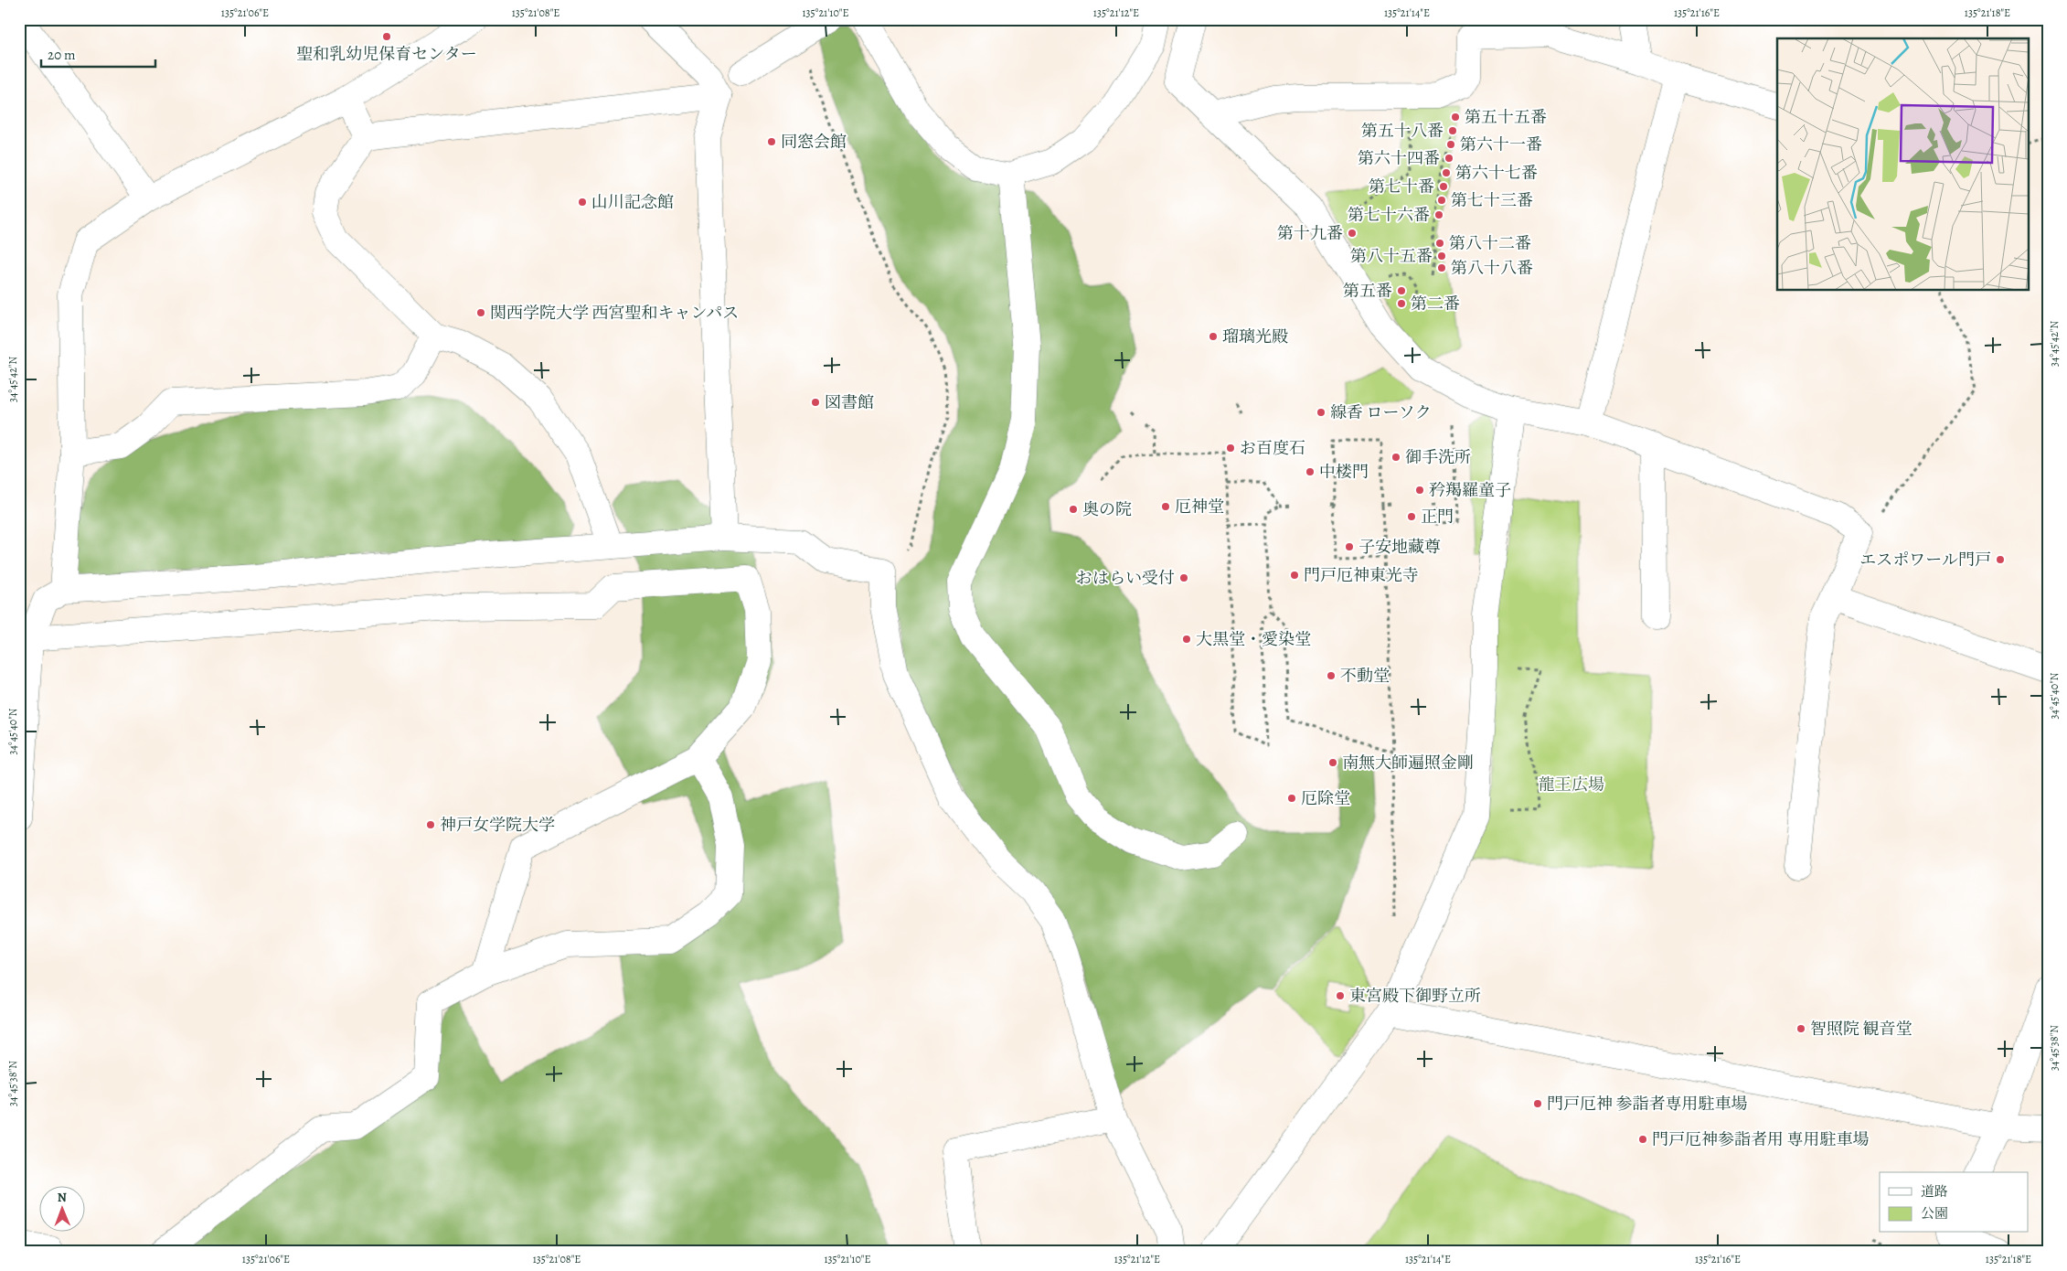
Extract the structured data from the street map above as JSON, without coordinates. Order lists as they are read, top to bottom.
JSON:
{
  "parks": ["龍王広場"],
  "places": [
    "聖和乳幼児保育センター",
    "第五十五番",
    "第五十八番",
    "同窓会館",
    "第六十一番",
    "第六十四番",
    "第六十七番",
    "第七十番",
    "第七十三番",
    "山川記念館",
    "第七十六番",
    "第十九番",
    "第八十二番",
    "第八十五番",
    "第八十八番",
    "第五番",
    "第二番",
    "関西学院大学 西宮聖和キャンパス",
    "瑠璃光殿",
    "図書館",
    "線香 ローソク",
    "お百度石",
    "御手洗所",
    "中楼門",
    "矜羯羅童子",
    "厄神堂",
    "奥の院",
    "正門",
    "子安地藏尊",
    "エスポワール門戸",
    "門戸厄神東光寺",
    "おはらい受付",
    "大黒堂・愛染堂",
    "不動堂",
    "南無大師遍照金剛",
    "厄除堂",
    "神戸女学院大学",
    "東宮殿下御野立所",
    "智照院 観音堂",
    "門戸厄神 参詣者専用駐車場",
    "門戸厄神参詣者用 専用駐車場"
  ],
  "legend": ["道路", "公園"],
  "scale_bar": "20 m",
  "north": "top",
  "coordinates": [
    "135°21'06\"E",
    "135°21'08\"E",
    "135°21'10\"E",
    "135°21'12\"E",
    "135°21'14\"E",
    "135°21'16\"E",
    "135°21'18\"E",
    "34°45'42\"N",
    "34°45'40\"N",
    "34°45'38\"N"
  ]
}
